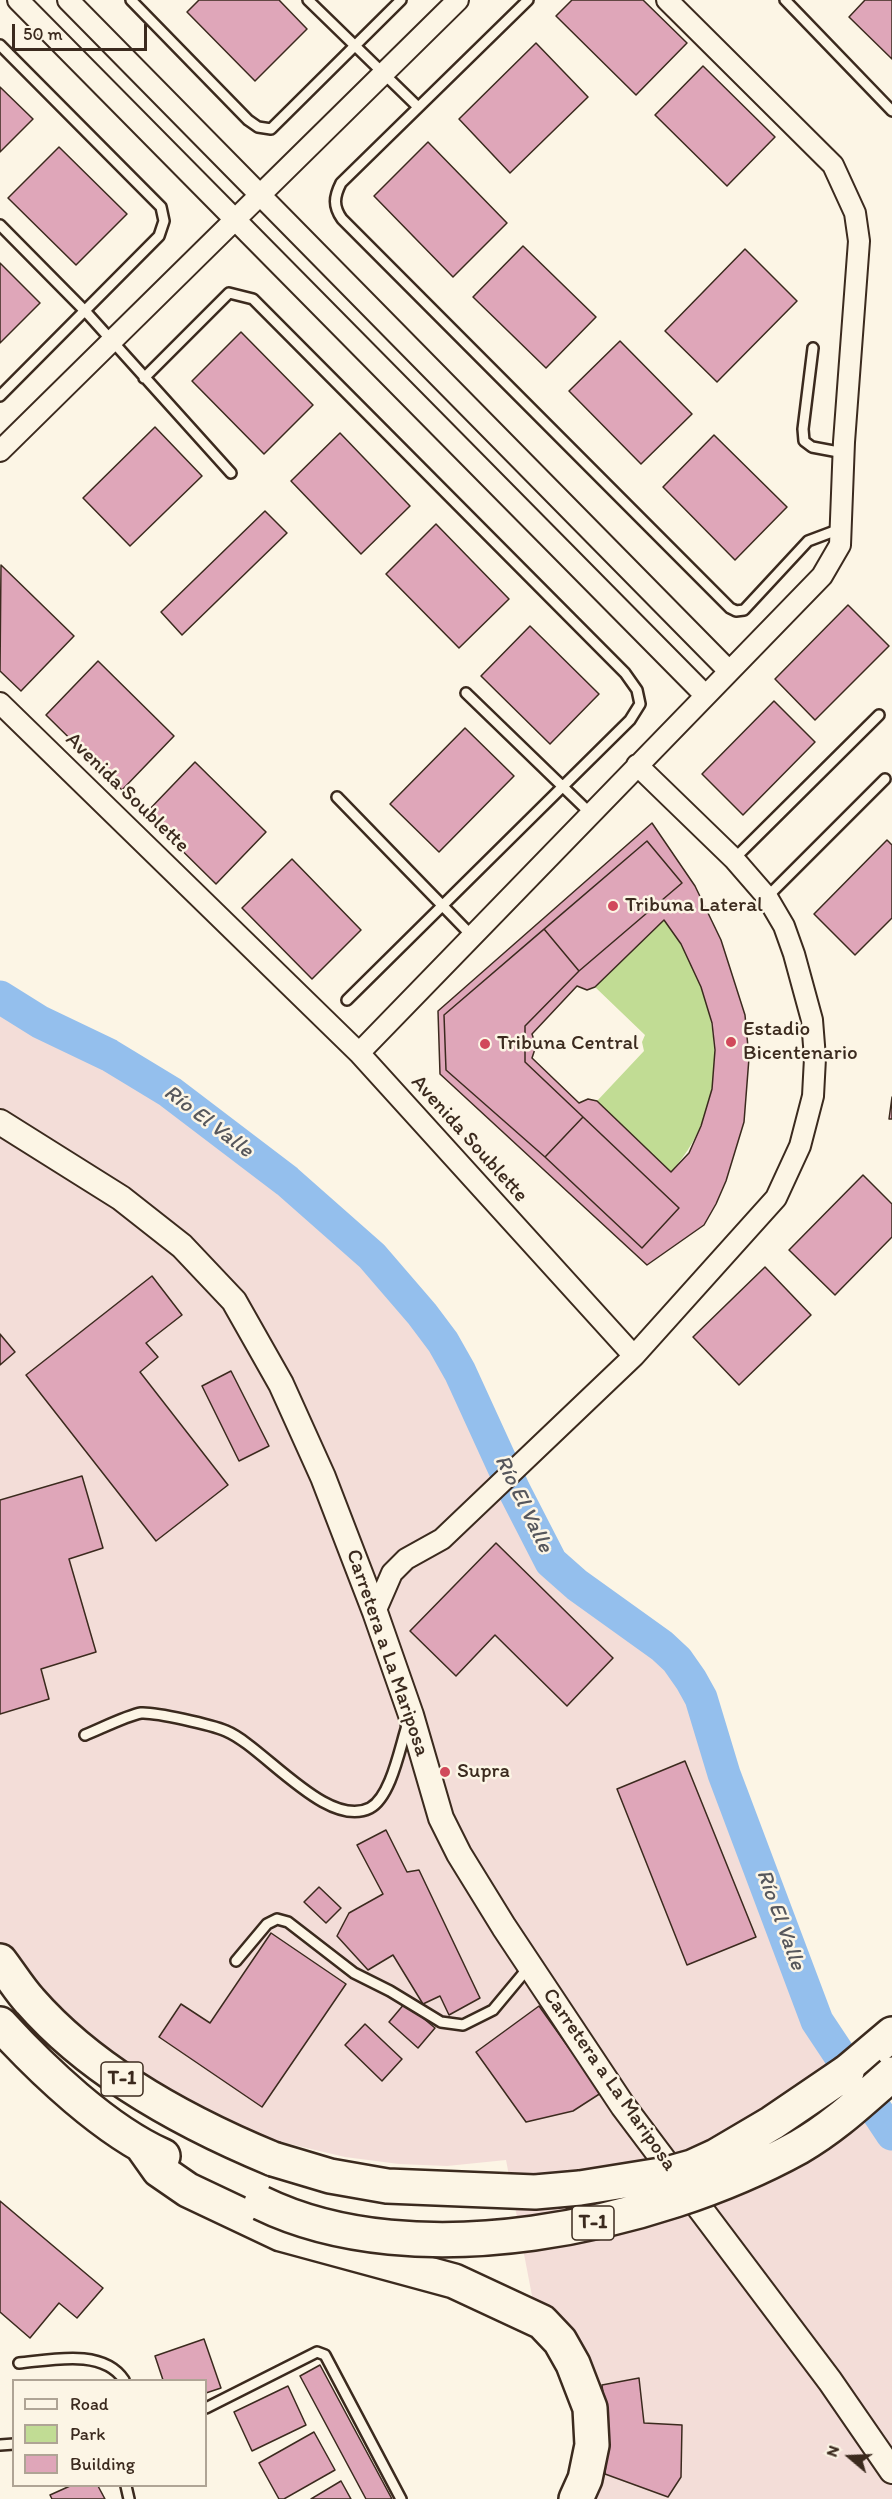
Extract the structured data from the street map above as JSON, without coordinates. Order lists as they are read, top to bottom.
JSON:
{
  "streets": {
    "highway": ["T-1"],
    "street": ["Avenida Soublette", "Carretera a La Mariposa"]
  },
  "water": ["Río El Valle"],
  "places": [
    "Tribuna Lateral",
    "Estadio Bicentenario",
    "Tribuna Central",
    "Supra"
  ],
  "legend": ["Road", "Park", "Building"],
  "scale_bar": "50 m",
  "north": "left"
}
